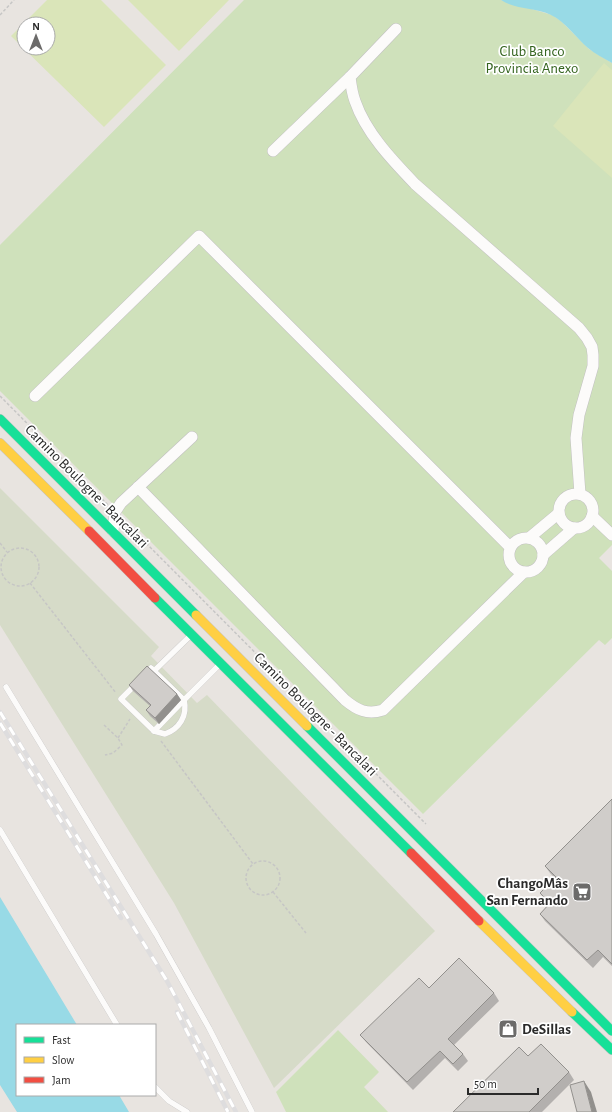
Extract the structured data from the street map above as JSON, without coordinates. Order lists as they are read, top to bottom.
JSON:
{
  "streets": {
    "main road": ["Camino Boulogne - Bancalari"]
  },
  "parks": ["Club Banco Provincia Anexo"],
  "places": {
    "supermarket": ["ChangoMâs San Fernando"],
    "shop": ["DeSillas"]
  },
  "legend": ["Fast", "Slow", "Jam"],
  "scale_bar": "50 m",
  "north": "top"
}
